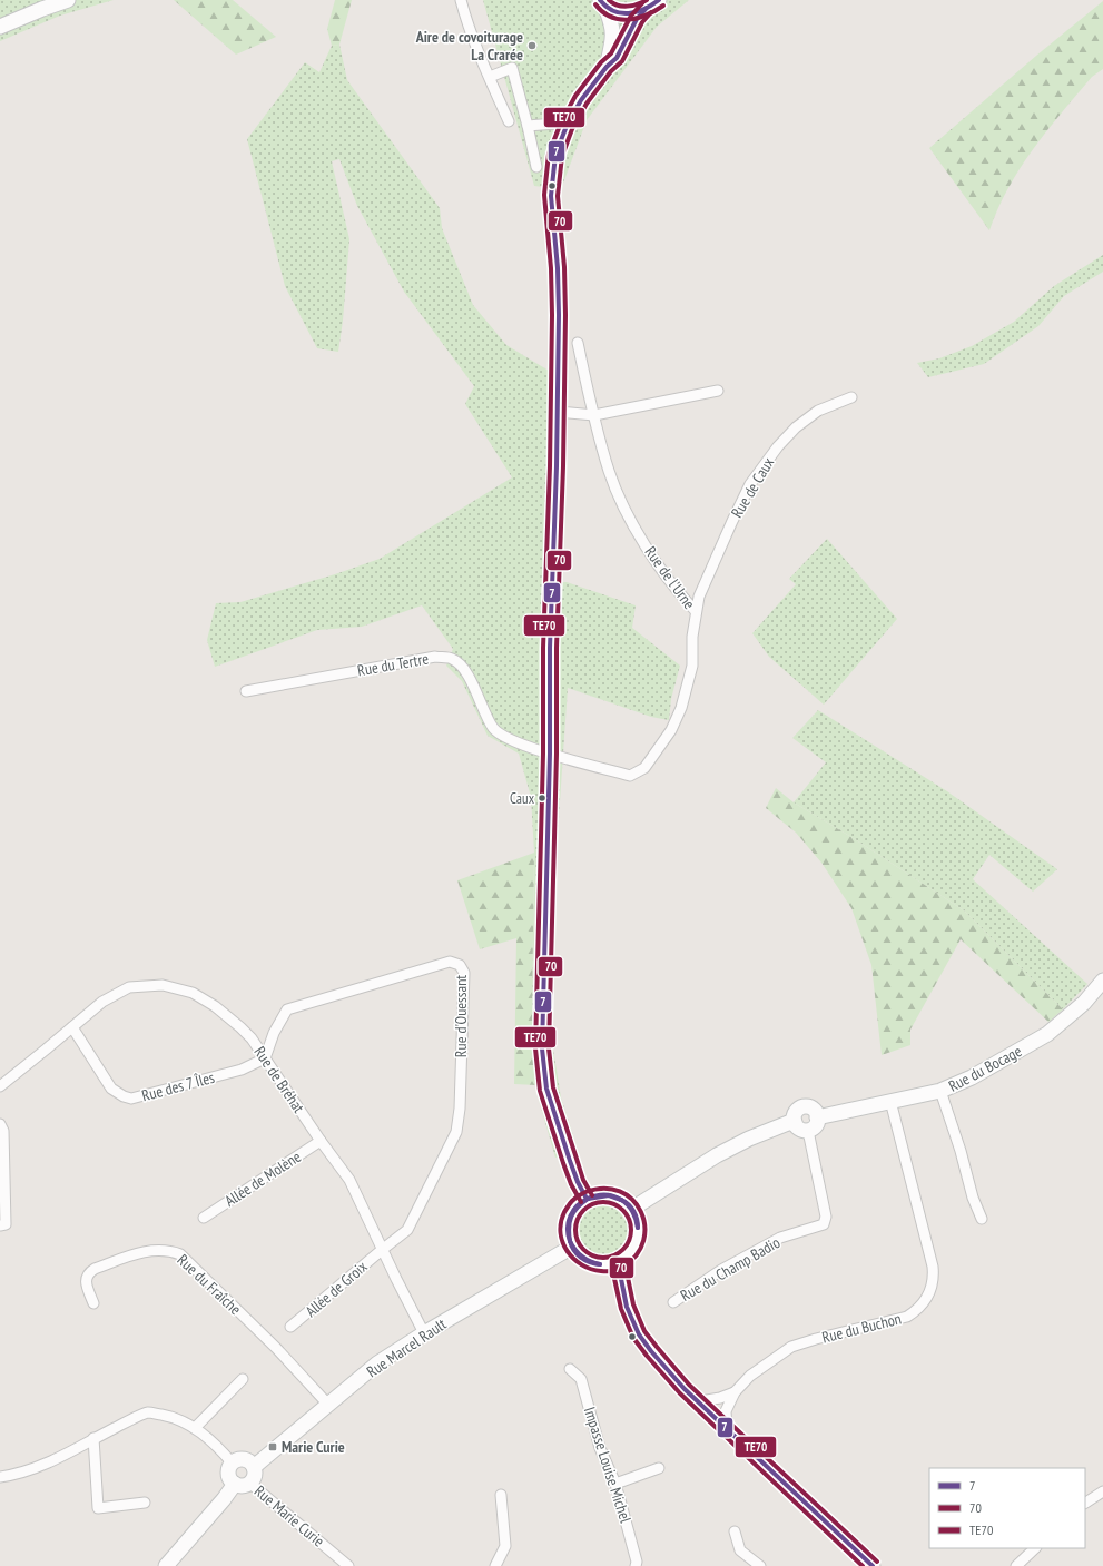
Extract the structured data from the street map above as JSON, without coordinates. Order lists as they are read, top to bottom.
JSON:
{
  "streets": {
    "street": [
      "Rue de Caux",
      "Rue de l'Urne",
      "Rue du Tertre",
      "Rue d'Ouessant",
      "Rue du Bocage",
      "Rue de Bréhat",
      "Rue des 7 Îles",
      "Allée de Molène",
      "Rue du Champ Badio",
      "Rue du Fraîche",
      "Allée de Groix",
      "Rue du Buchon",
      "Rue Marcel Rault",
      "Impasse Louise Michel",
      "Rue Marie Curie"
    ]
  },
  "crossings": [
    ["Rue de Caux", "Rue de l'Urne"],
    ["Rue de l'Urne", "Rue du Tertre"],
    ["Rue d'Ouessant", "Rue de Bréhat"],
    ["Rue d'Ouessant", "Rue des 7 Îles"],
    ["Rue d'Ouessant", "Allée de Groix"],
    ["Rue du Bocage", "Rue du Champ Badio"],
    ["Rue du Bocage", "Rue du Buchon"],
    ["Rue de Bréhat", "Rue des 7 Îles"],
    ["Rue de Bréhat", "Allée de Molène"],
    ["Rue de Bréhat", "Allée de Groix"],
    ["Rue de Bréhat", "Rue Marcel Rault"],
    ["Rue du Fraîche", "Rue Marcel Rault"],
    ["Rue Marcel Rault", "Rue Marie Curie"]
  ],
  "places": {
    "other": ["Aire de covoiturage La Crarée", "Caux"],
    "transit": ["Marie Curie"]
  },
  "lines": ["transit line 7", "transit line TE70", "transit line 70"],
  "legend": ["7", "70", "TE70"]
}
